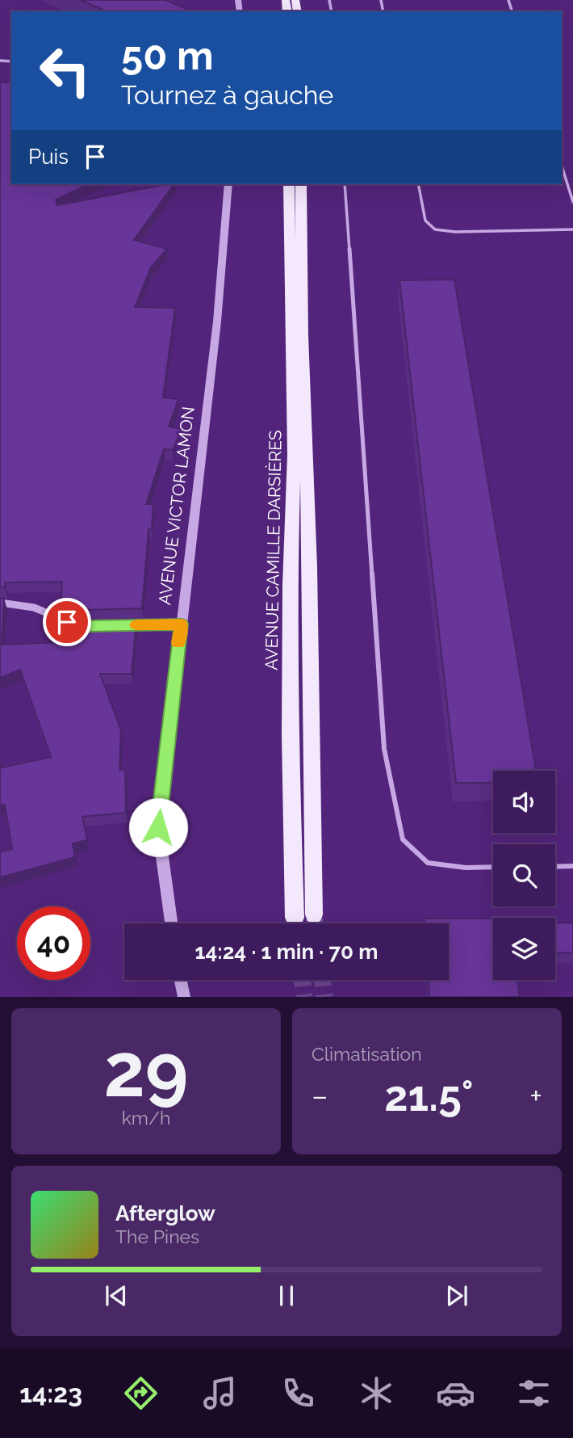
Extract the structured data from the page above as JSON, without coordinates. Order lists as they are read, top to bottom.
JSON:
{
  "streets": {
    "main road": ["AVENUE CAMILLE DARSIÈRES"],
    "street": ["AVENUE VICTOR LAMON"]
  },
  "page": {
    "turn": ["50 m", "Tournez à gauche"],
    "then": "Puis",
    "limit": "40",
    "trip": "14:24 · 1 min · 70 m",
    "tile": [
      ["29", "km/h"],
      "Climatisation"
    ],
    "heat": ["−", "21.5°", "+"],
    "song": ["Afterglow", "The Pines"],
    "tabs": "14:23"
  }
}
